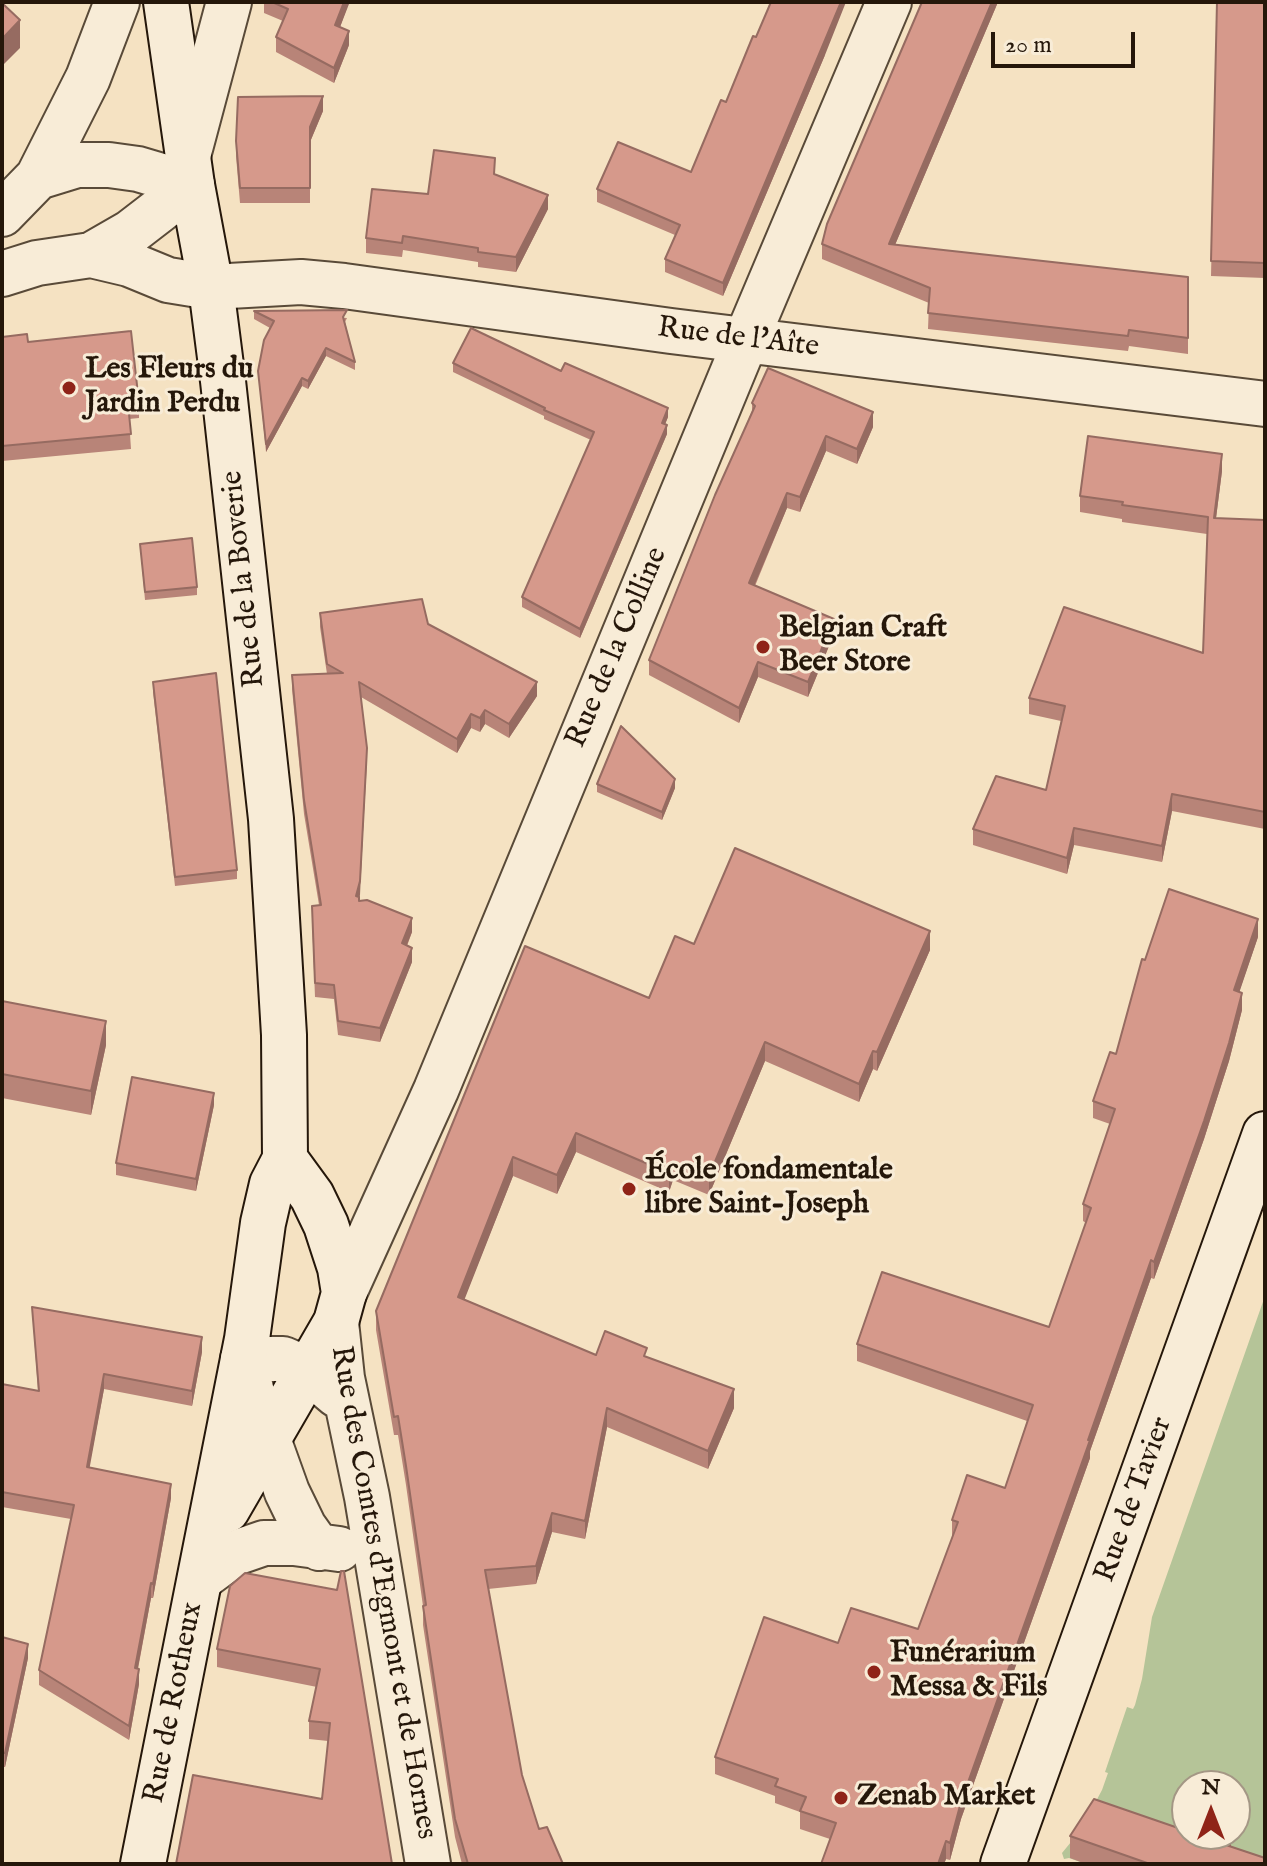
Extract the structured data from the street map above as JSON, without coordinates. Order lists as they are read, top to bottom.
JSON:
{
  "streets": {
    "street": [
      "Rue de l'Aîte",
      "Rue de la Boverie",
      "Rue de la Colline",
      "Rue de Tavier",
      "Rue des Comtes d'Egmont et de Hornes",
      "Rue de Rotheux"
    ]
  },
  "crossings": [
    ["Rue de l'Aîte", "Rue de la Boverie"],
    ["Rue de l'Aîte", "Rue de la Colline"],
    ["Rue de la Boverie", "Rue des Comtes d'Egmont et de Hornes"],
    ["Rue de la Colline", "Rue des Comtes d'Egmont et de Hornes"],
    ["Rue des Comtes d'Egmont et de Hornes", "Rue de Rotheux"]
  ],
  "places": [
    "Les Fleurs du Jardin Perdu",
    "Belgian Craft Beer Store",
    "École fondamentale libre Saint-Joseph",
    "Funérarium Messa & Fils",
    "Zenab Market"
  ],
  "scale_bar": "20 m",
  "north": "top"
}
